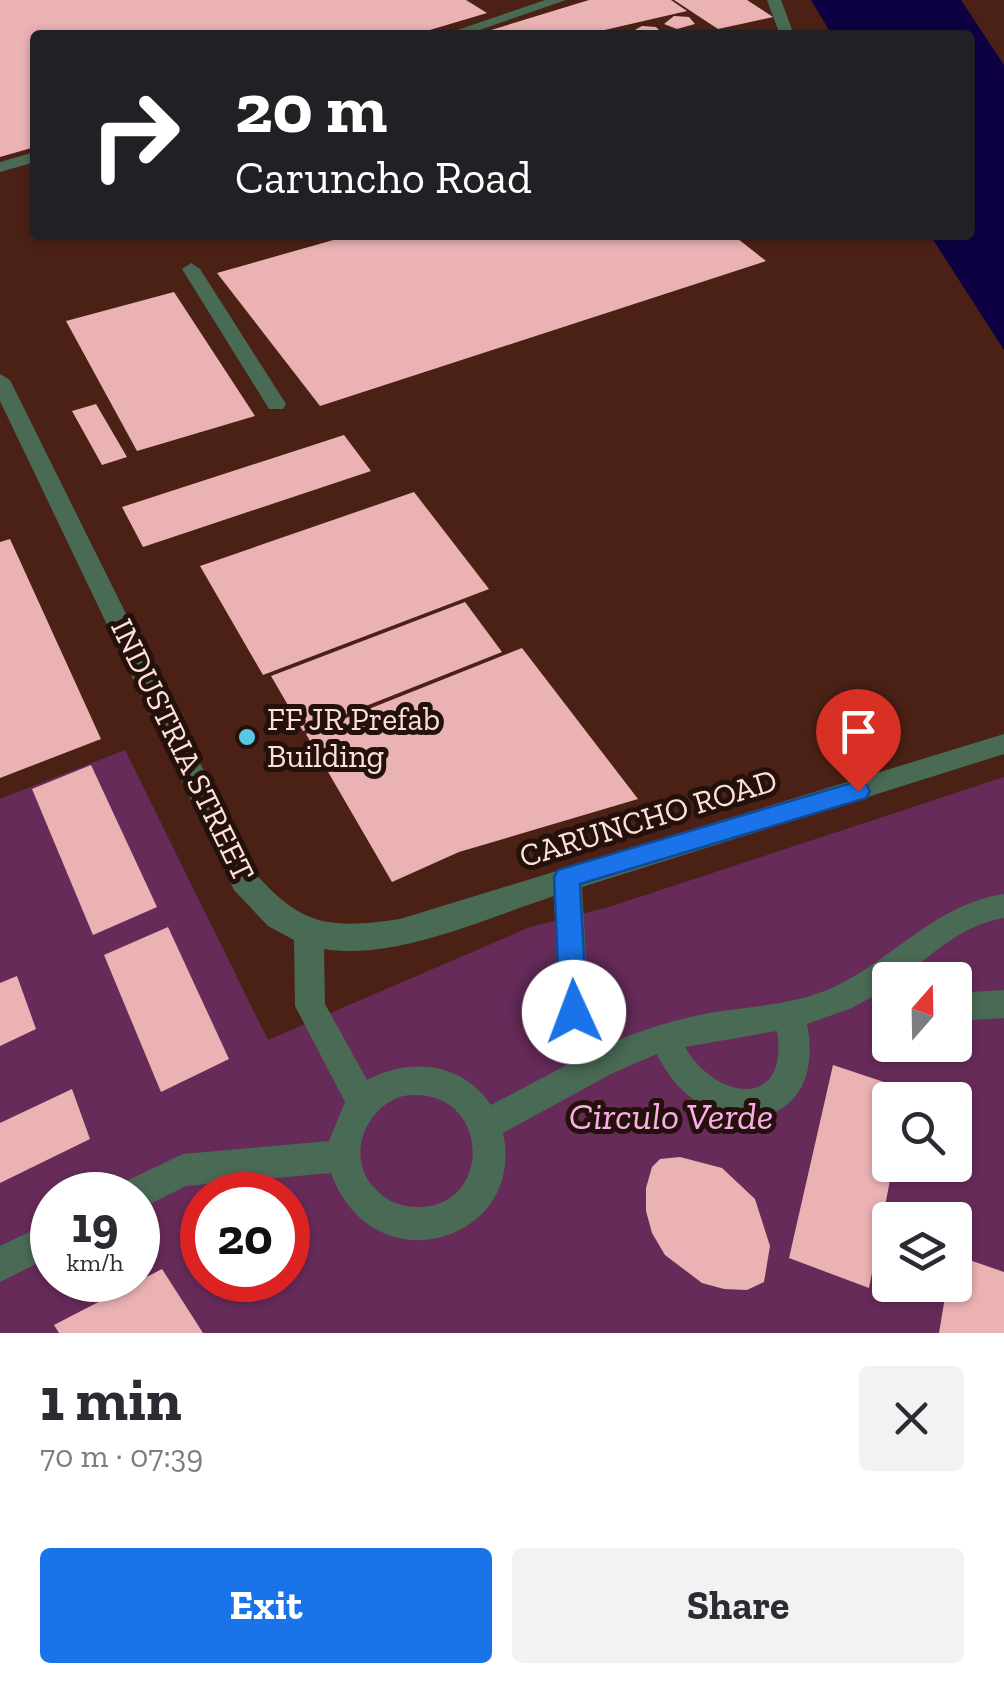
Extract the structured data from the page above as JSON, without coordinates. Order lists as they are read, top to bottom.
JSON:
{
  "streets": {
    "street": ["INDUSTRIA STREET", "CARUNCHO ROAD"]
  },
  "crossings": [
    ["INDUSTRIA STREET", "CARUNCHO ROAD"]
  ],
  "parks": ["Circulo Verde"],
  "places": ["FF JR Prefab Building"],
  "north": "top",
  "page": {
    "turn": ["20 m", "Caruncho Road"],
    "speed": "19 km/h",
    "limit": "20",
    "heading": ["1 min", "70 m · 07:39"],
    "buttons": ["Exit", "Share"]
  }
}
